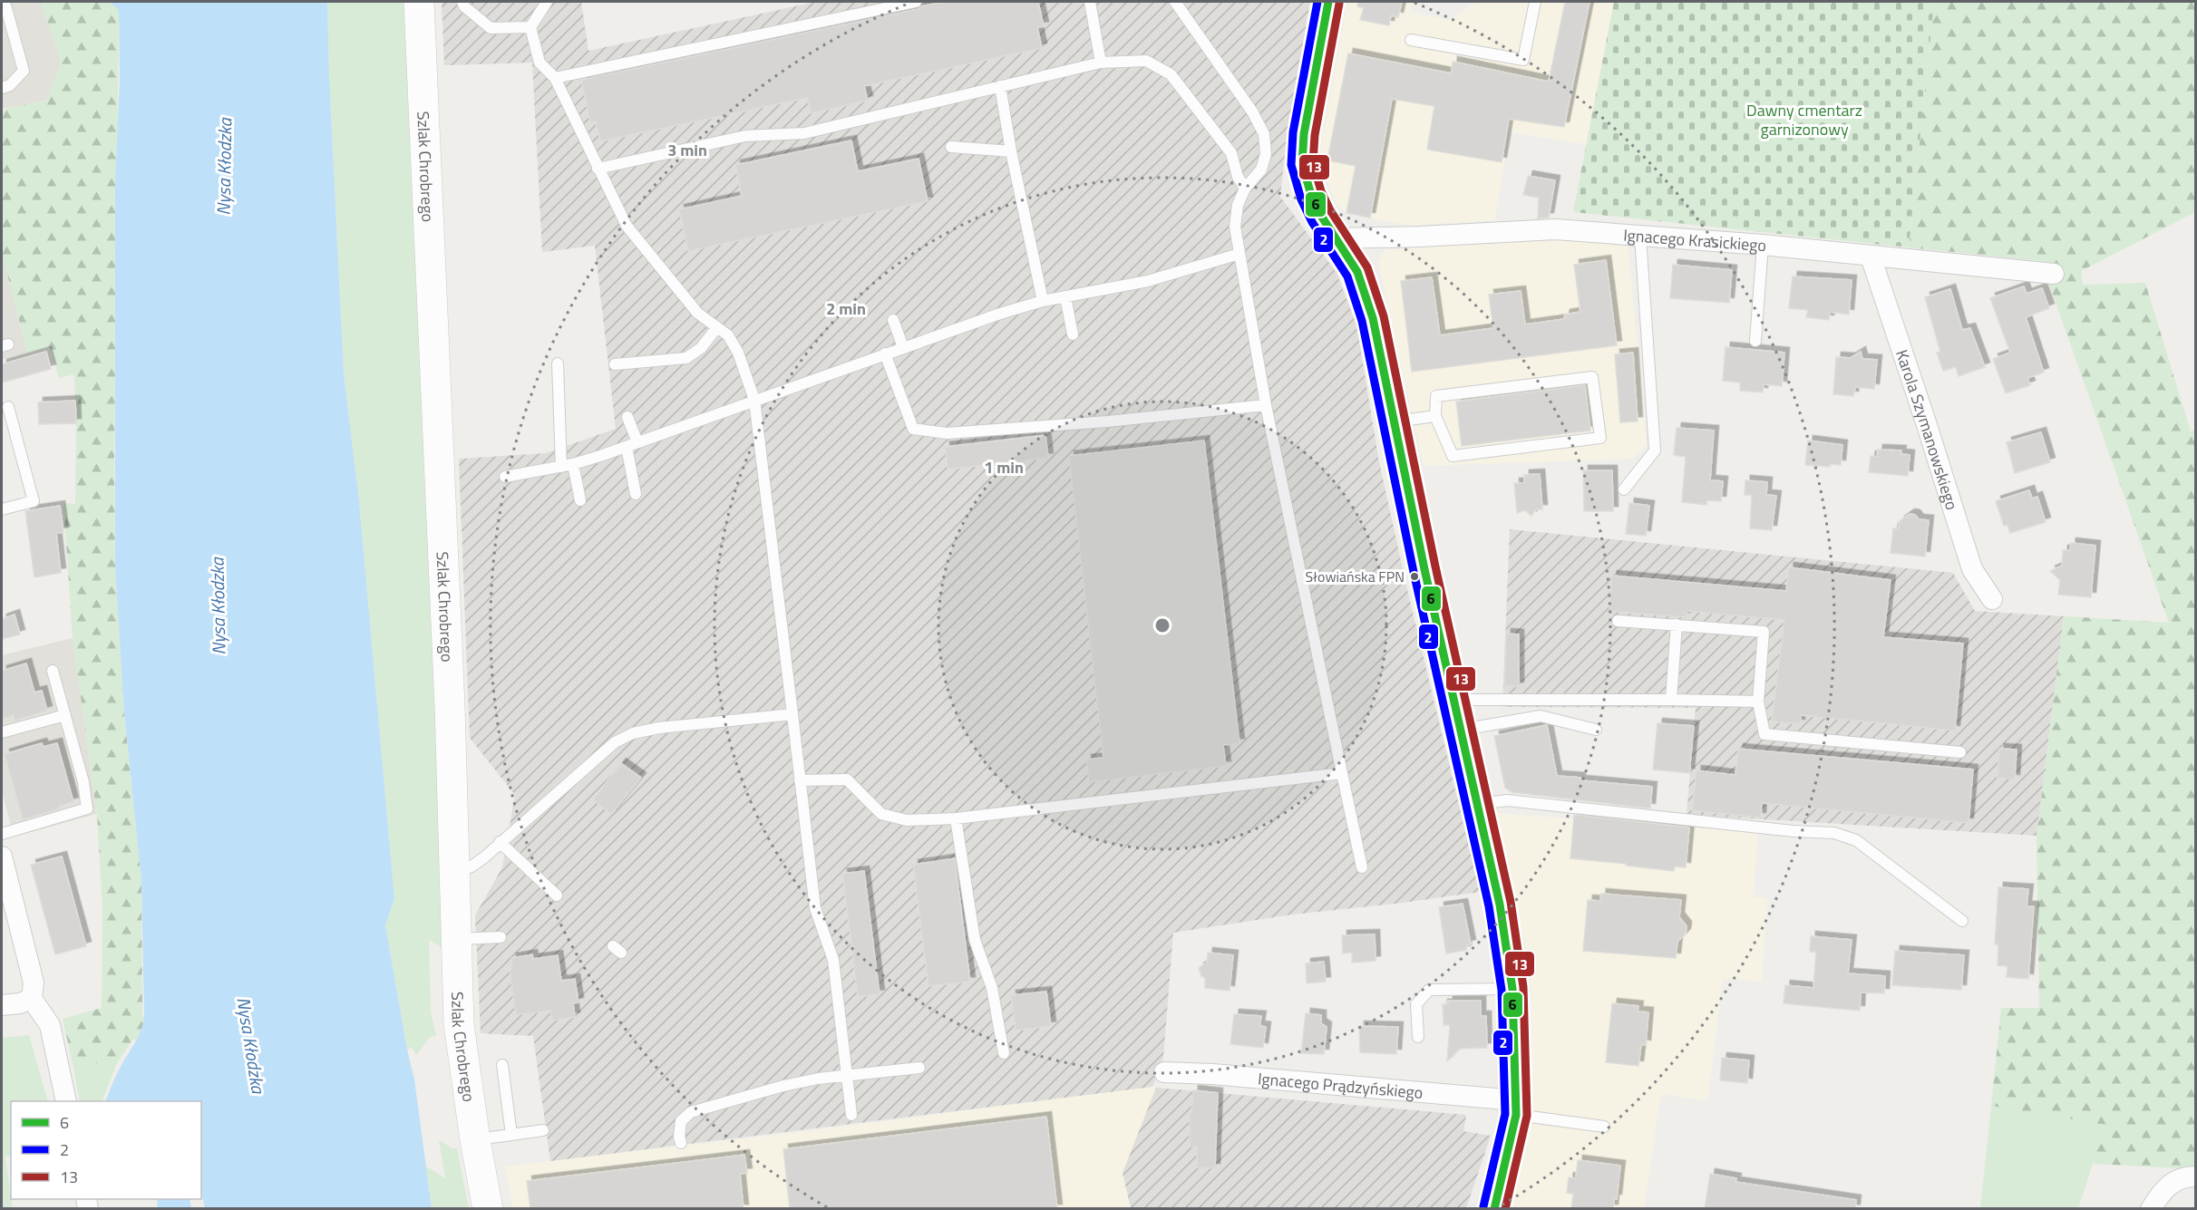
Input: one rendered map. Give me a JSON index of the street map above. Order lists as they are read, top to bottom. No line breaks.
{"streets":{"street":["Szlak Chrobrego","Ignacego Krasickiego","Karola Szymanowskiego","Ignacego Prądzyńskiego"]},"crossings":[["Ignacego Krasickiego","Karola Szymanowskiego"]],"water":["Nysa Kłodzka"],"parks":["Dawny cmentarz garnizonowy"],"places":["Słowiańska FPN"],"lines":["transit line 6","transit line 2","transit line 13"],"legend":["6","2","13"],"rings":["3 min","2 min","1 min"]}
